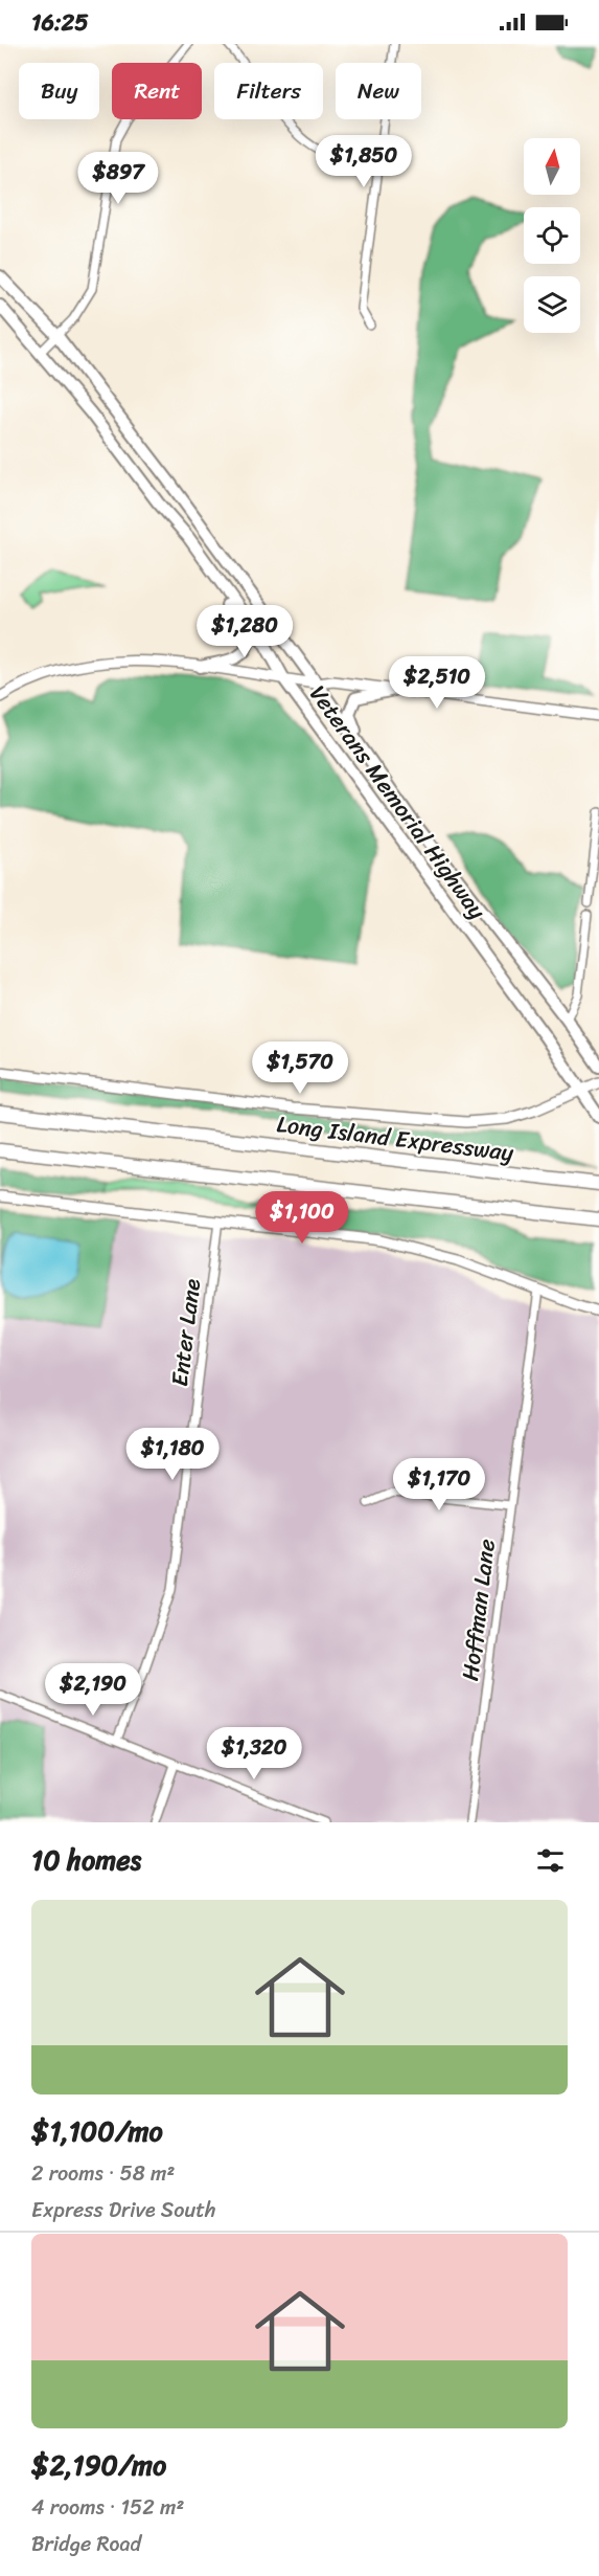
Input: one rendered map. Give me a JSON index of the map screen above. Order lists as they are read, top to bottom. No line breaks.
{"streets":{"highway":["Veterans Memorial Highway","Long Island Expressway"],"street":["Enter Lane","Hoffman Lane"]},"north":"top","page":{"status":"16:25","chip":["Buy","Rent","Filters","New"],"price":["$1,850","$897","$1,280","$2,510","$1,570","$1,100","$1,180","$1,170","$2,190","$1,320"],"heading":"10 homes","list":[{"name":"$1,100/mo","note":"2 rooms · 58 m² · Express Drive South"},{"name":"$2,190/mo","note":"4 rooms · 152 m² · Bridge Road"}]}}
